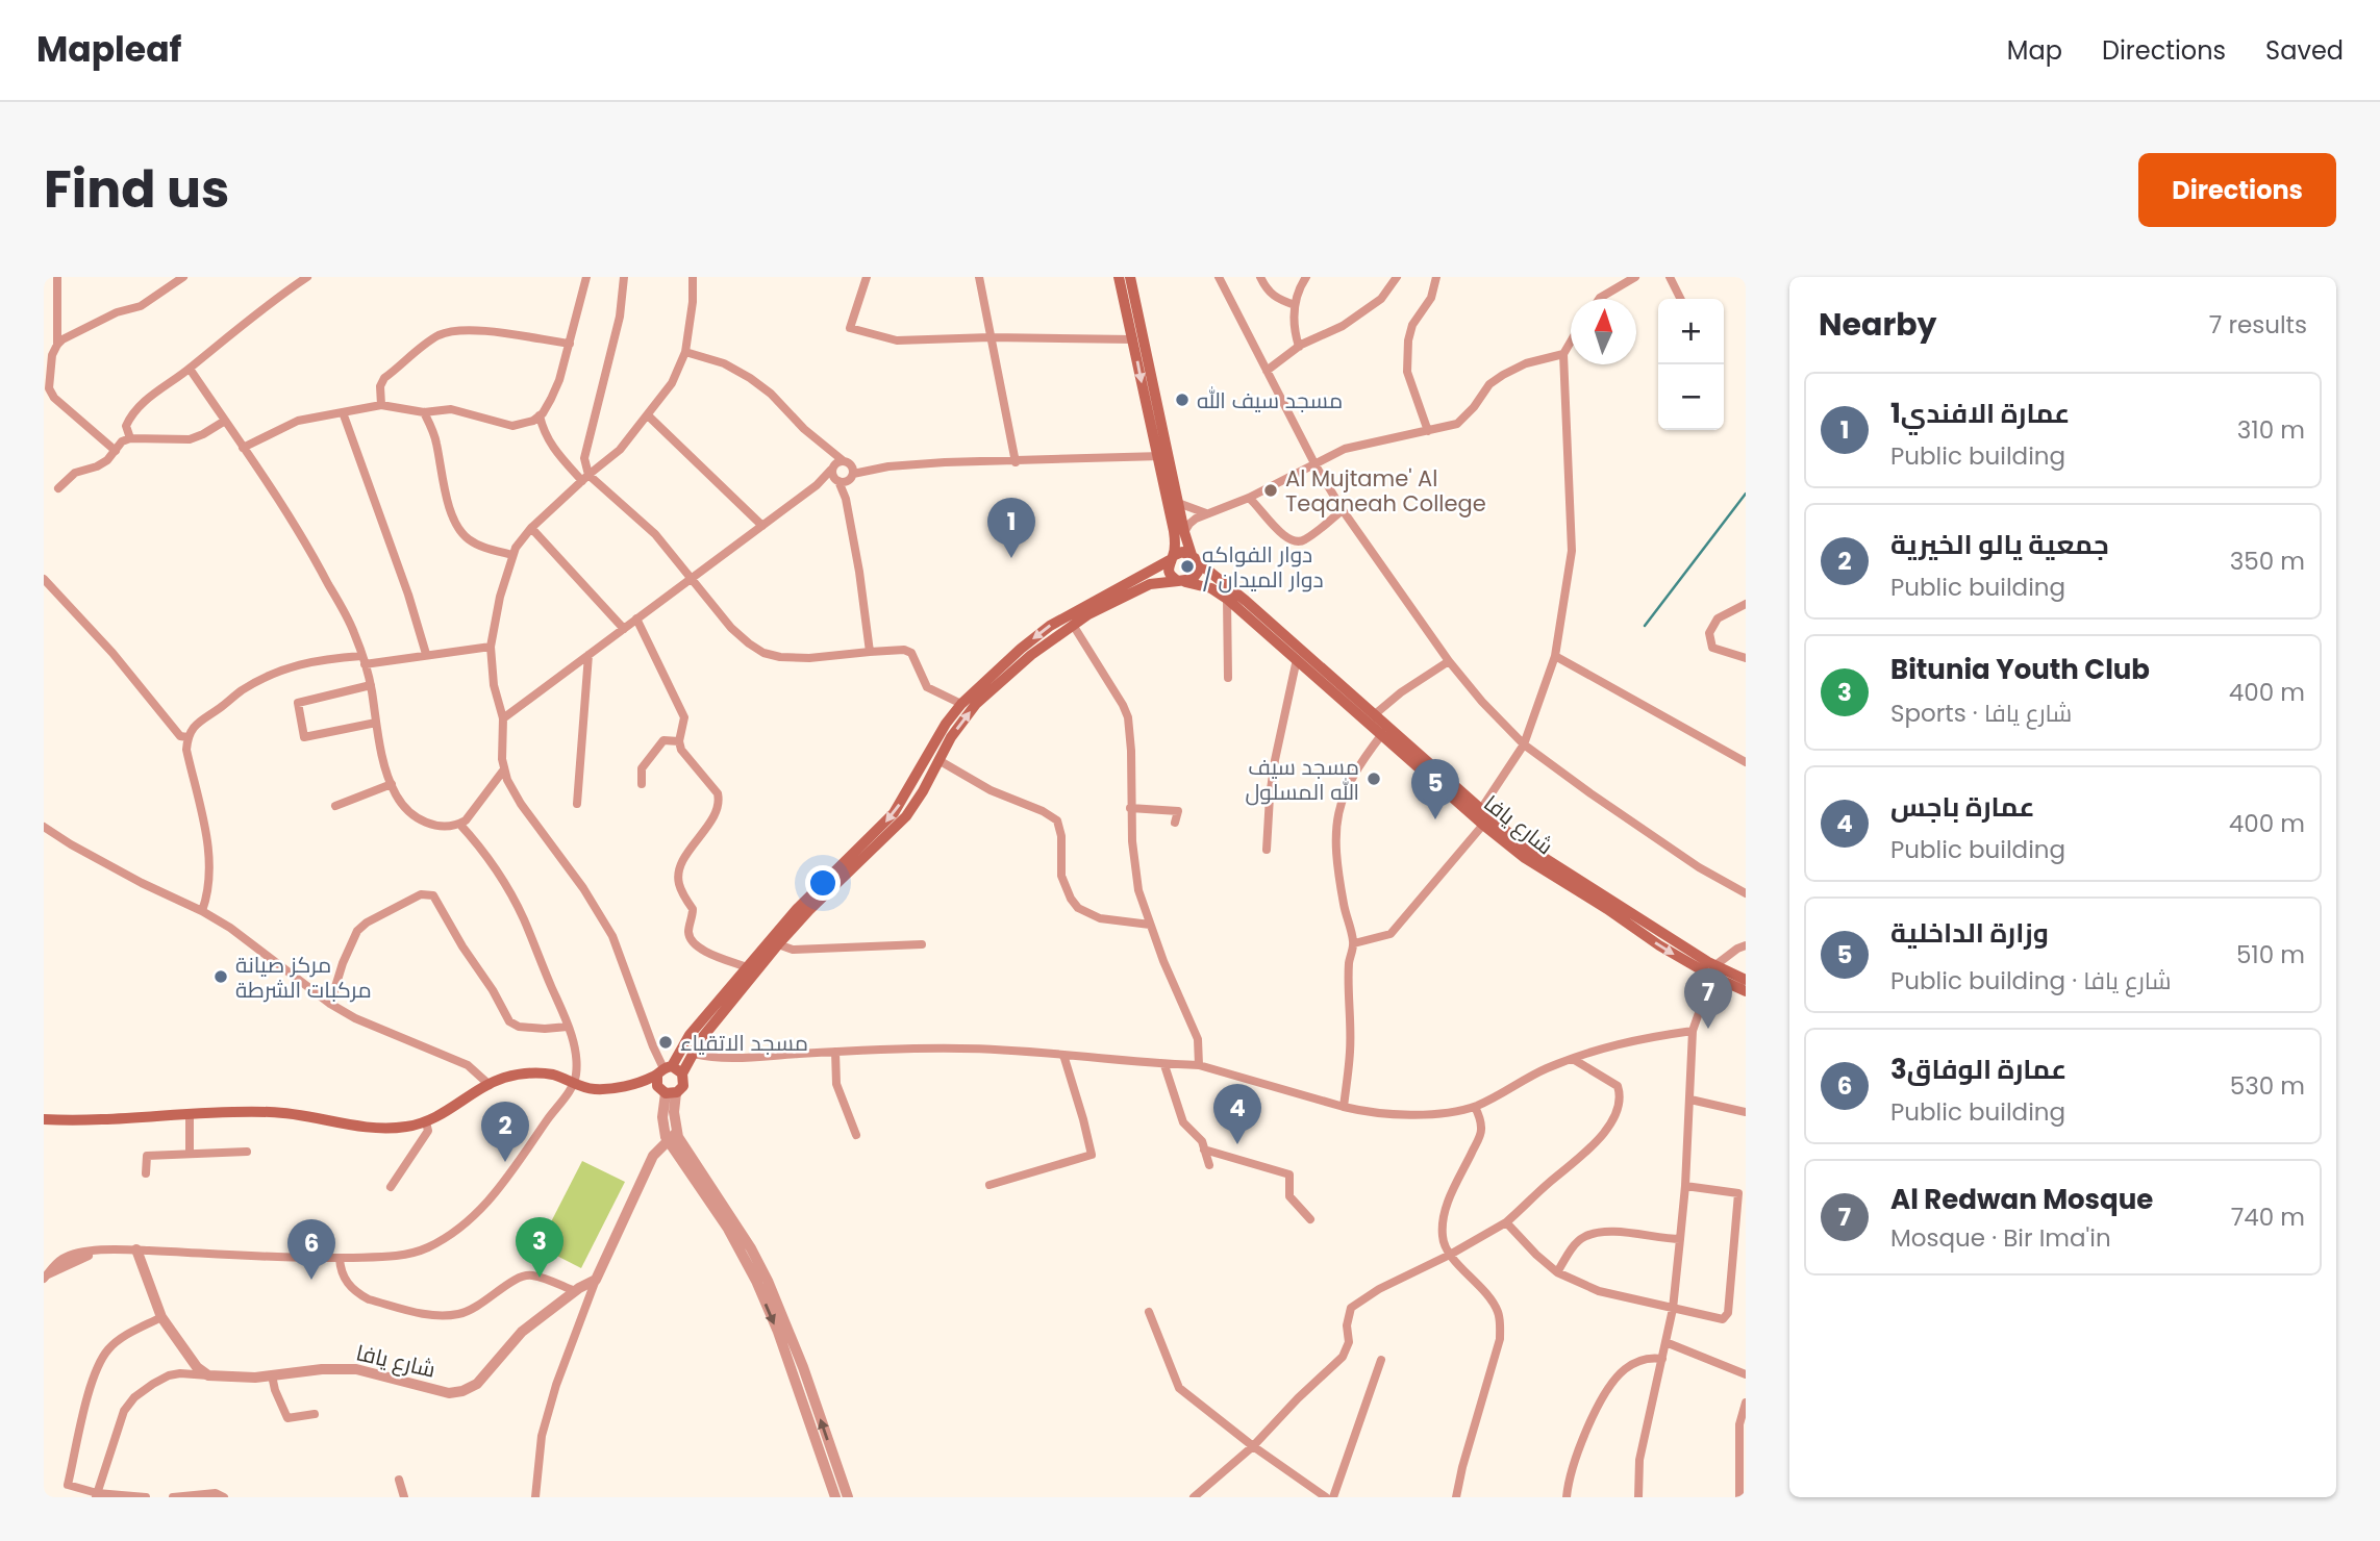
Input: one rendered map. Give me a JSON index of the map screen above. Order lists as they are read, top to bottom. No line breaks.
{"streets":{"main road":["شارع يافا"]},"places":["مسجد سيف الله","Al Mujtame' Al Teqaneah College","دوار الفواكه / دوار الميدان","مسجد سيف الله المسلول","مركز صيانة مركبات الشرطة","مسجد الاتقياء"],"north":"top","page":{"header":"Mapleaf","nav":["Map","Directions","Saved"],"title":"Find us","buttons":"Directions","heading":["Nearby","7 results"],"map_buttons":["+","−"],"list":[{"mark":"1","name":"عمارة الافندي1","note":"Public building","value":"310 m"},{"mark":"2","name":"جمعية يالو الخيرية","note":"Public building","value":"350 m"},{"mark":"3","name":"Bitunia Youth Club","note":"Sports · شارع يافا","value":"400 m"},{"mark":"4","name":"عمارة باجس","note":"Public building","value":"400 m"},{"mark":"5","name":"وزارة الداخلية","note":"Public building · شارع يافا","value":"510 m"},{"mark":"6","name":"عمارة الوفاق3","note":"Public building","value":"530 m"},{"mark":"7","name":"Al Redwan Mosque","note":"Mosque · Bir Ima'in","value":"740 m"}],"pins":["1","5","7","4","2","3","6"]}}
